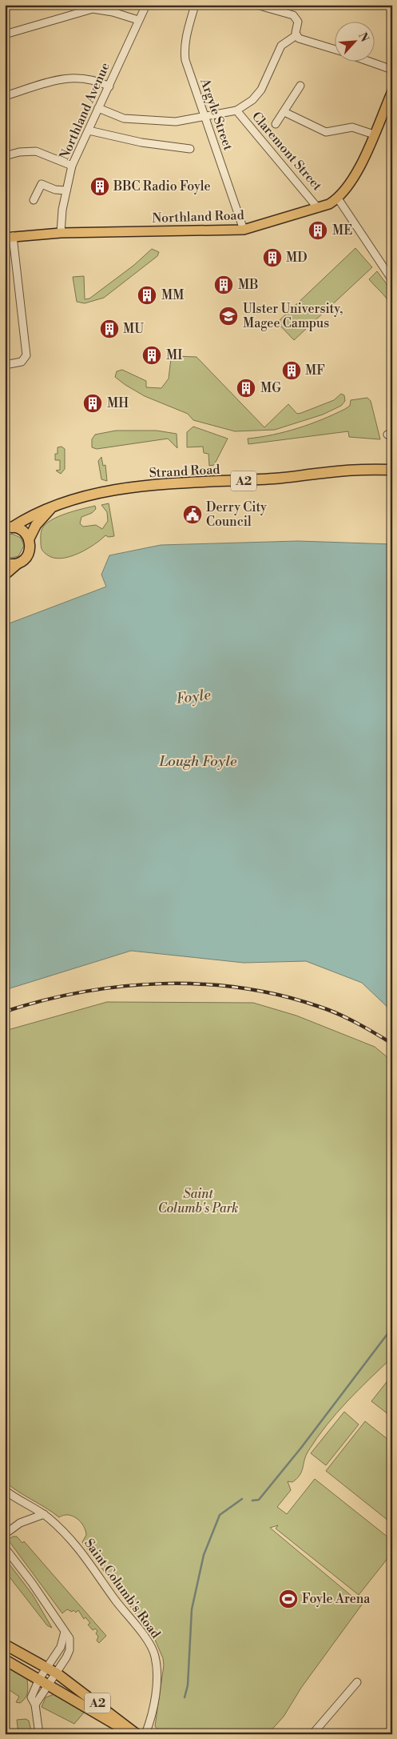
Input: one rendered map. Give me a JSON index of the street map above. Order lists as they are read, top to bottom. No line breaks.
{"streets":{"highway":["Strand Road","A2"],"main road":["Northland Road"],"street":["Northland Avenue","Argyle Street","Claremont Street","Saint Columb's Road"]},"crossings":[["Northland Avenue","Northland Road"],["Argyle Street","Northland Road"],["Claremont Street","Northland Road"],["Strand Road","A2"]],"water":["Foyle","Lough Foyle"],"parks":["Saint Columb's Park"],"places":{"building":["BBC Radio Foyle","ME","MD","MB","MM","MU","MI","MF","MG","MH"],"school or university":["Ulster University, Magee Campus"],"public building":["Derry City Council"],"sports":["Foyle Arena"]},"north":"top right"}
